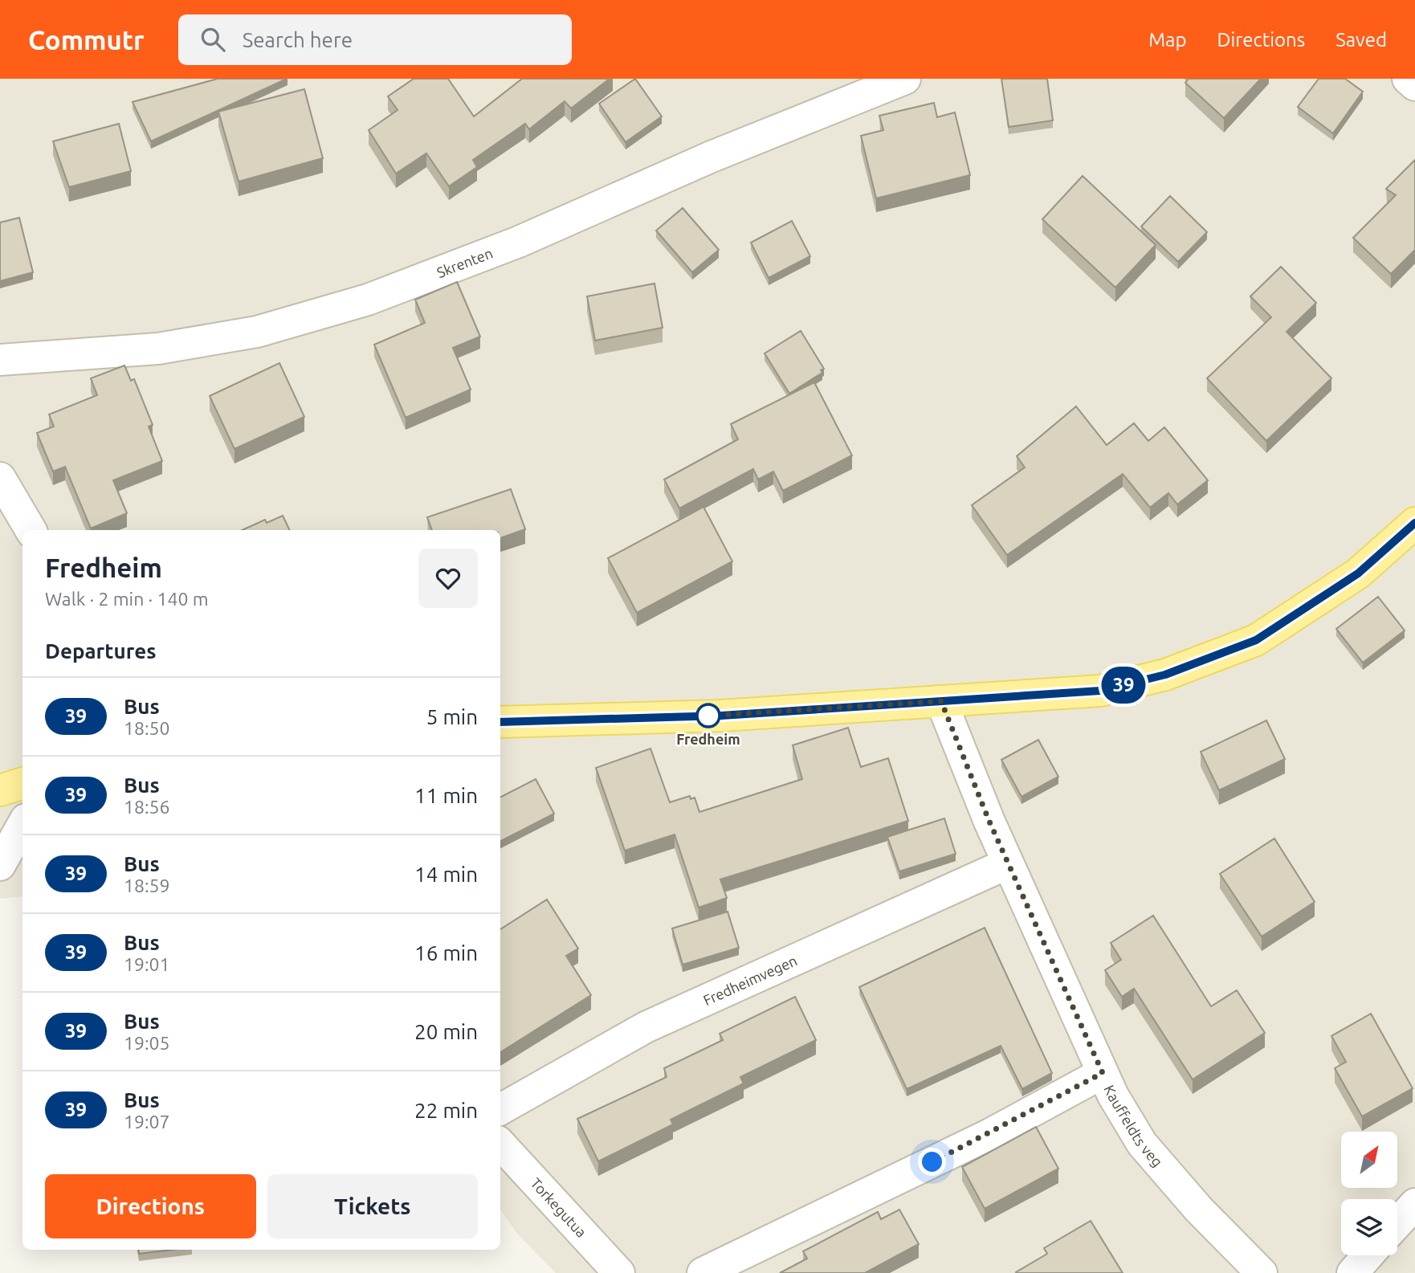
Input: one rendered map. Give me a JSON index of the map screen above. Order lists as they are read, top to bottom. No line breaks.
{"streets":{"street":["Skrenten","Fredheimvegen","Kauffeldts veg","Torkegutua"]},"crossings":[["Fredheimvegen","Kauffeldts veg"]],"places":["Fredheim"],"lines":["bus line 39"],"north":"top right","page":{"header":"Commutr","search":"Search here","nav":["Map","Directions","Saved"],"on_map":"39","heading":[["Fredheim","Walk · 2 min · 140 m"],"Departures"],"list":[{"mark":"39","name":"Bus","note":"18:50","value":"5 min"},{"mark":"39","name":"Bus","note":"18:56","value":"11 min"},{"mark":"39","name":"Bus","note":"18:59","value":"14 min"},{"mark":"39","name":"Bus","note":"19:01","value":"16 min"},{"mark":"39","name":"Bus","note":"19:05","value":"20 min"},{"mark":"39","name":"Bus","note":"19:07","value":"22 min"}],"buttons":["Directions","Tickets"]}}
